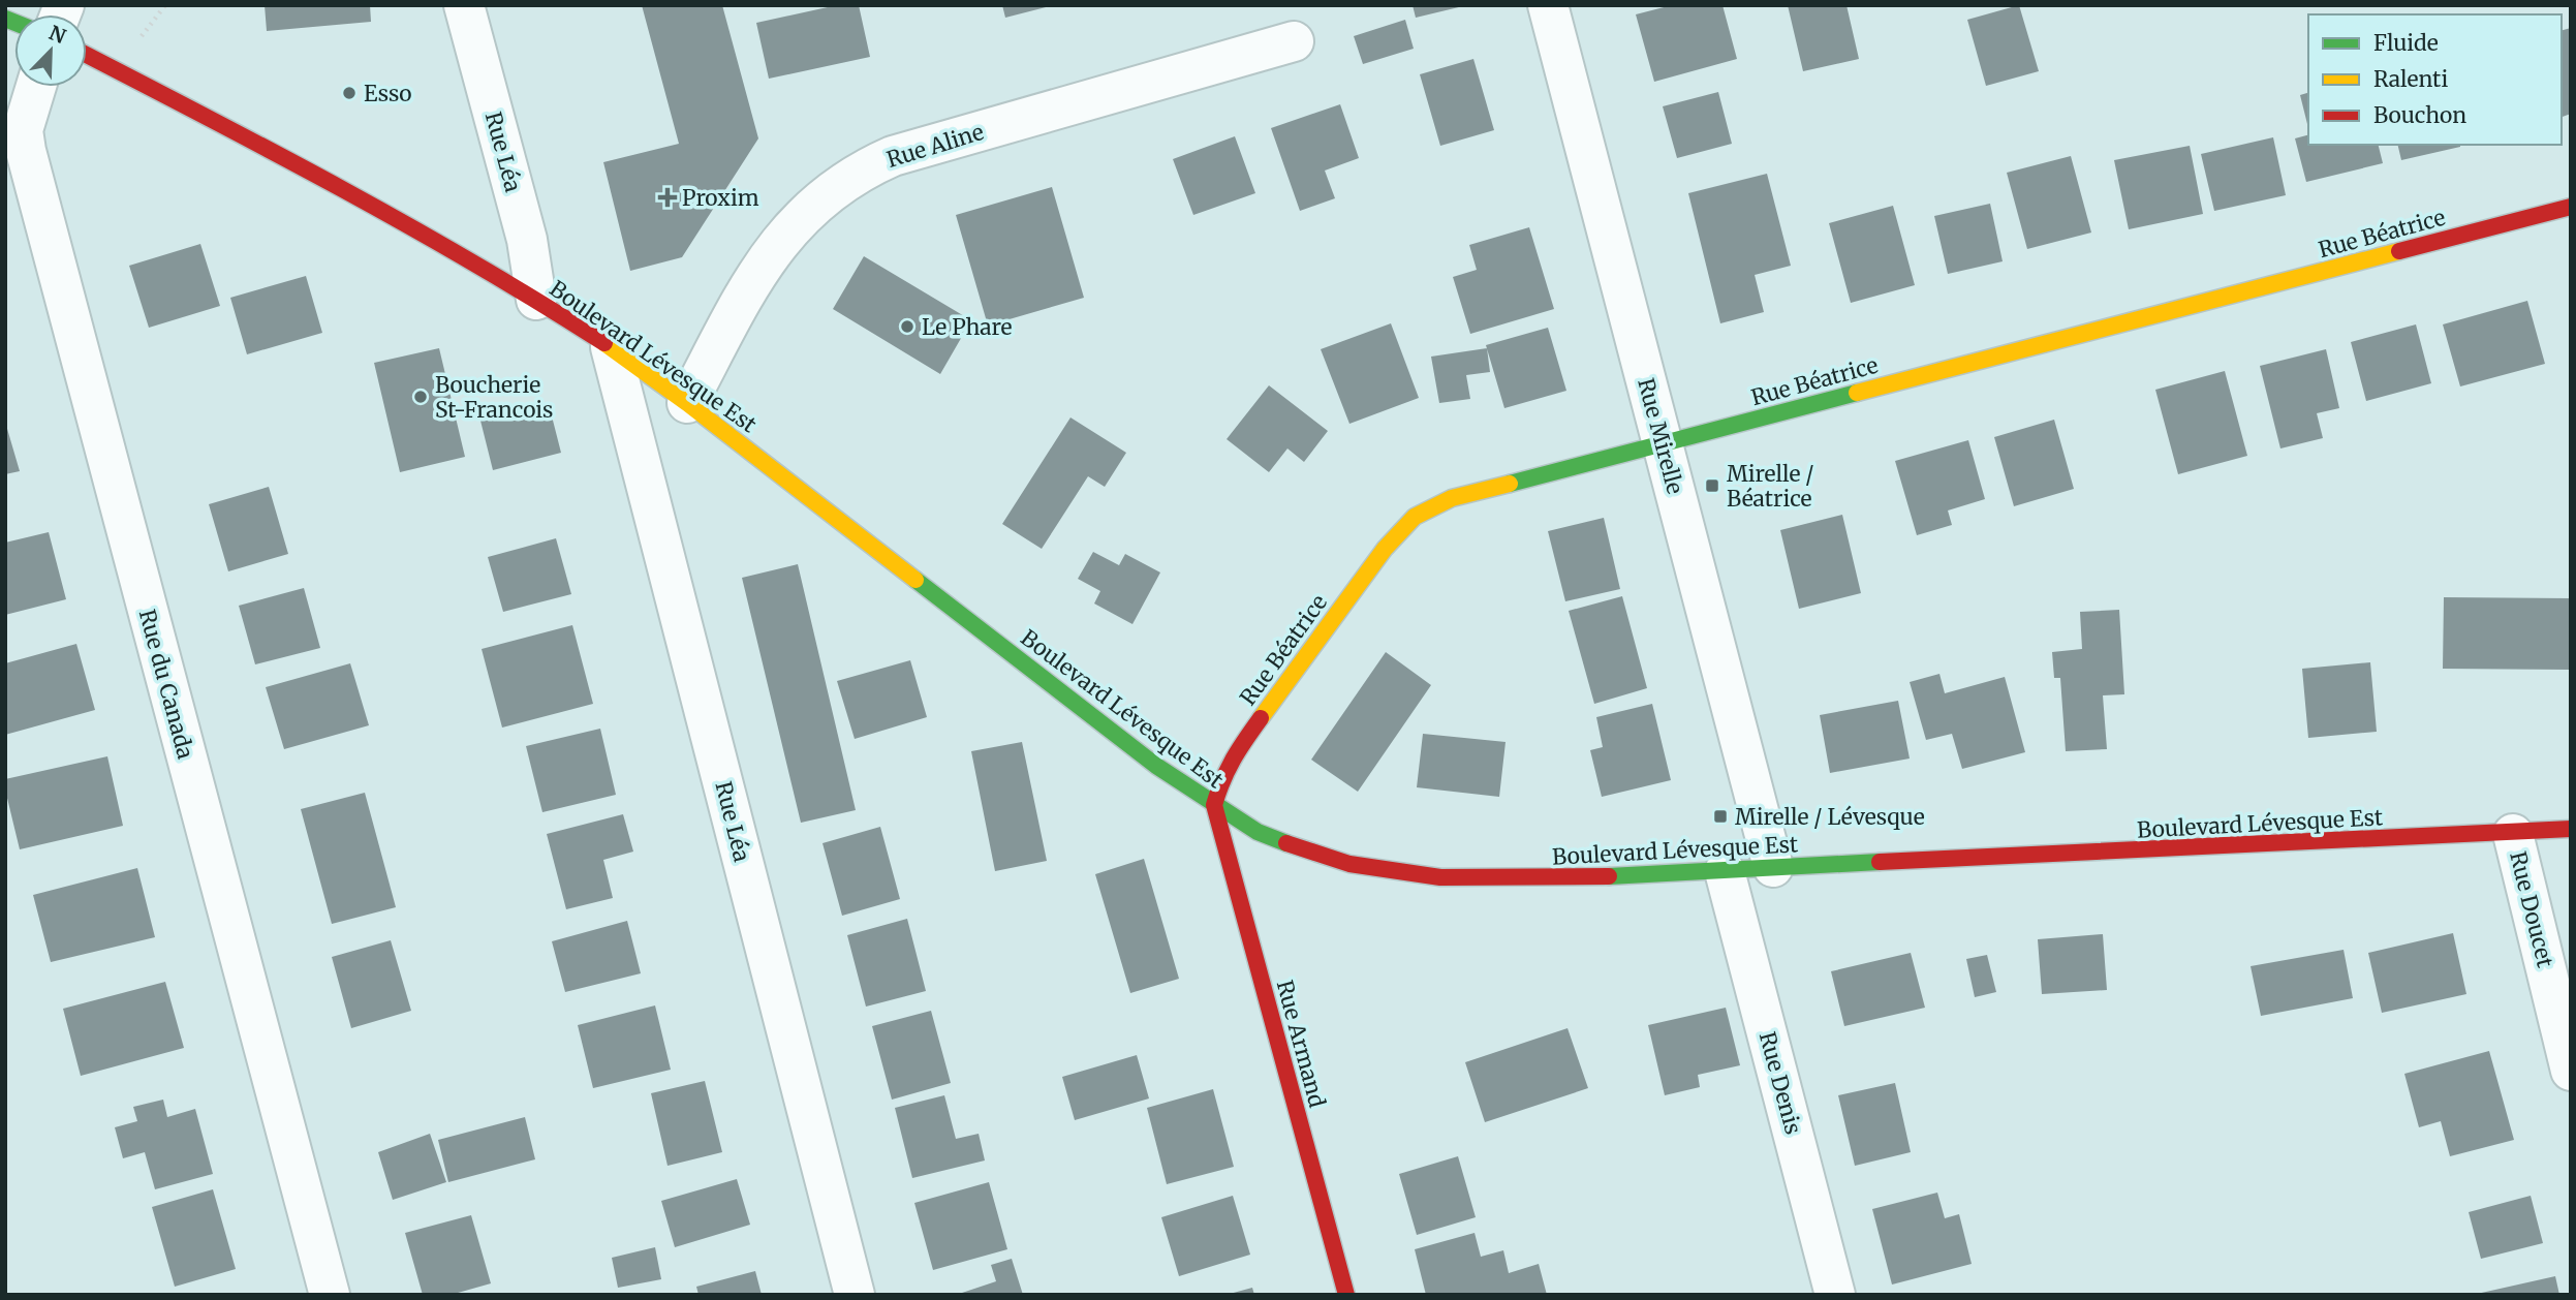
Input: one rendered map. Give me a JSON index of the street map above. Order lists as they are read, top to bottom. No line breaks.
{"streets":{"street":["Rue Aline","Rue Léa","Rue Béatrice","Boulevard Lévesque Est","Rue Mirelle","Rue du Canada","Rue Doucet","Rue Armand","Rue Denis"]},"crossings":[["Rue Aline","Boulevard Lévesque Est"],["Rue Léa","Boulevard Lévesque Est"],["Rue Béatrice","Boulevard Lévesque Est"],["Rue Béatrice","Rue Mirelle"],["Rue Béatrice","Rue Armand"],["Boulevard Lévesque Est","Rue Mirelle"],["Boulevard Lévesque Est","Rue Doucet"],["Boulevard Lévesque Est","Rue Armand"],["Boulevard Lévesque Est","Rue Denis"]],"places":{"other":["Esso","Le Phare","Boucherie St-Francois"],"health":["Proxim"],"transit":["Mirelle / Béatrice","Mirelle / Lévesque"]},"legend":["Fluide","Ralenti","Bouchon"],"north":"top right"}
